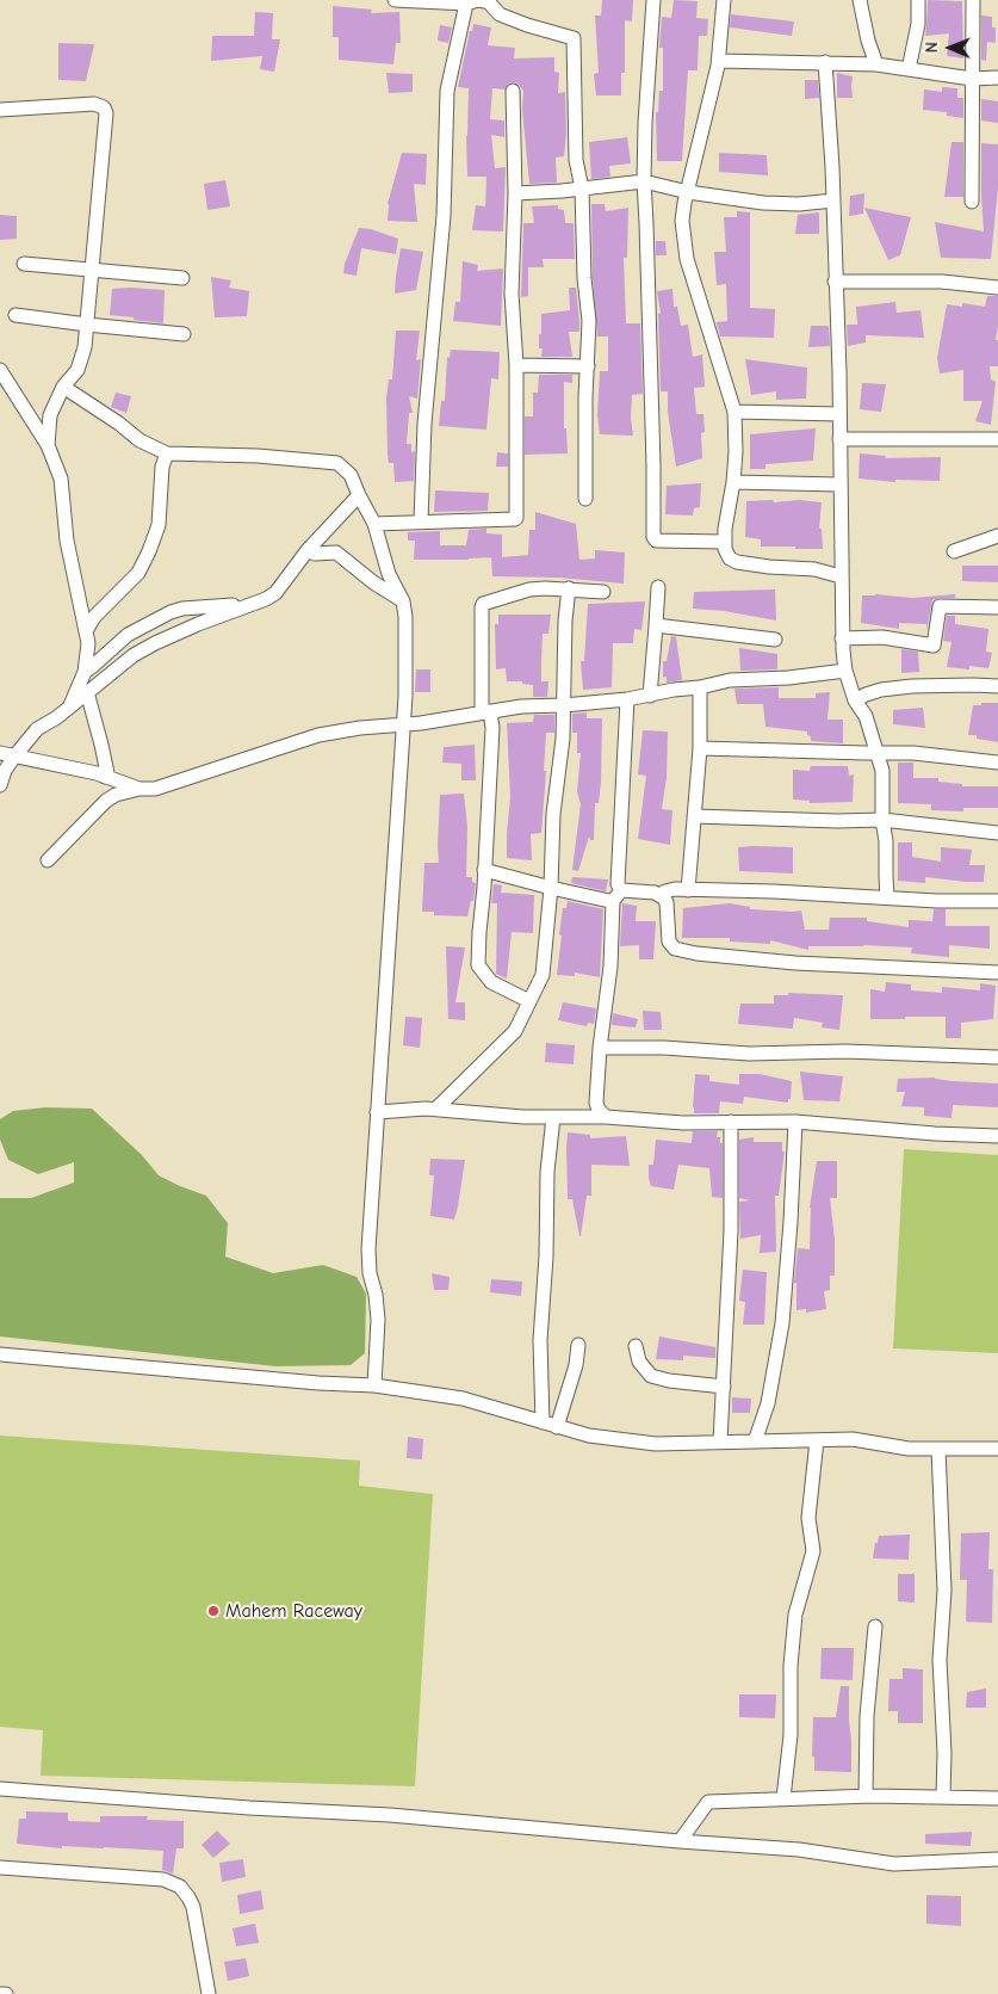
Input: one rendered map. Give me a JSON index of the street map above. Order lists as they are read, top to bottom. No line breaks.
{"places":["Mahem Raceway"],"north":"left"}
